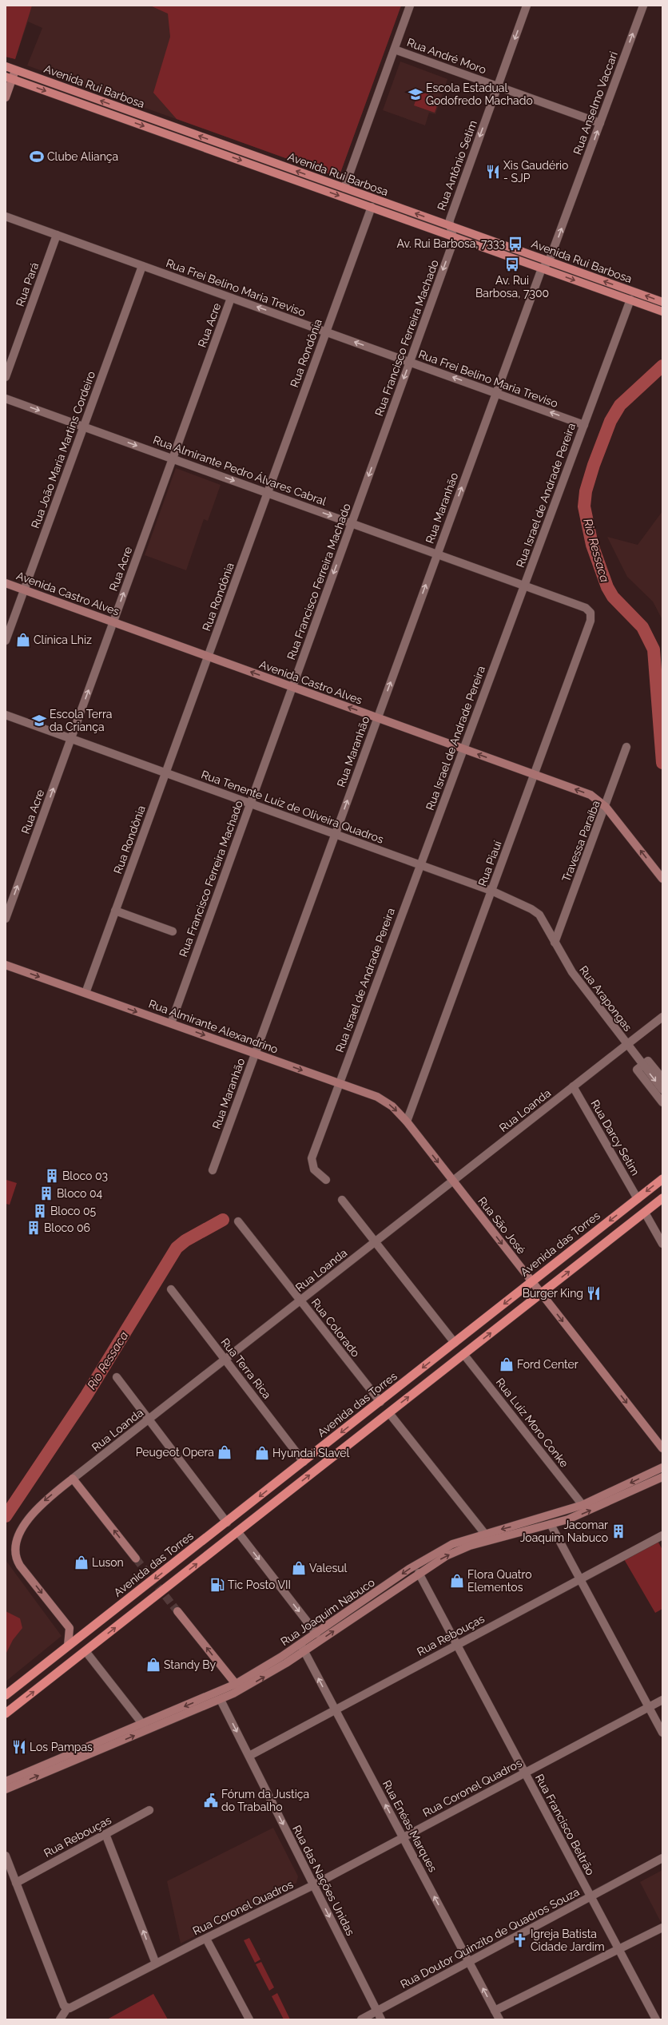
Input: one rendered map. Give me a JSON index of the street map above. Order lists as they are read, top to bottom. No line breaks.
{"streets":{"highway":["Avenida das Torres"],"main road":["Avenida Rui Barbosa","Avenida Castro Alves","Rua Almirante Alexandrino","Rua Loanda","Rua São José","Rua Joaquim Nabuco"],"street":["Rua André Moro","Rua Anselmo Vaccari","Rua Antônio Setim","Rua Pará","Rua Frei Belino Maria Treviso","Rua Acre","Rua Francisco Ferreira Machado","Rua Rondônia","Rua João Maria Martins Cordeiro","Rua Almirante Pedro Álvares Cabral","Rua Israel de Andrade Pereira","Rua Maranhão","Rua Tenente Luiz de Oliveira Quadros","Travessa Paraíba","Rua Piauí","Rua Arapongas","Rua Darcy Setim","Rua Colorado","Rua Terra Rica","Rua Luiz Moro Conke","Rua Rebouças","Rua Coronel Quadros","Rua Francisco Beltrão","Rua Enéas Marques","Rua das Nações Unidas","Rua Doutor Quinzito de Quadros Souza"]},"crossings":[["Rua André Moro","Rua Anselmo Vaccari"],["Rua André Moro","Rua Antônio Setim"],["Avenida Rui Barbosa","Rua Anselmo Vaccari"],["Avenida Rui Barbosa","Rua Antônio Setim"],["Avenida Rui Barbosa","Rua Francisco Ferreira Machado"],["Avenida Rui Barbosa","Rua Rondônia"],["Avenida Rui Barbosa","Rua Israel de Andrade Pereira"],["Avenida Rui Barbosa","Rua Maranhão"],["Rua Pará","Rua Frei Belino Maria Treviso"],["Rua Frei Belino Maria Treviso","Rua Acre"],["Rua Frei Belino Maria Treviso","Rua Francisco Ferreira Machado"],["Rua Frei Belino Maria Treviso","Rua Rondônia"],["Rua Frei Belino Maria Treviso","Rua João Maria Martins Cordeiro"],["Rua Frei Belino Maria Treviso","Rua Israel de Andrade Pereira"],["Rua Frei Belino Maria Treviso","Rua Maranhão"],["Rua Acre","Rua Almirante Pedro Álvares Cabral"],["Rua Acre","Avenida Castro Alves"],["Rua Acre","Rua Tenente Luiz de Oliveira Quadros"],["Rua Francisco Ferreira Machado","Rua Almirante Pedro Álvares Cabral"],["Rua Francisco Ferreira Machado","Avenida Castro Alves"],["Rua Francisco Ferreira Machado","Rua Tenente Luiz de Oliveira Quadros"],["Rua Francisco Ferreira Machado","Rua Almirante Alexandrino"],["Rua Rondônia","Rua Almirante Pedro Álvares Cabral"],["Rua Rondônia","Avenida Castro Alves"],["Rua Rondônia","Rua Tenente Luiz de Oliveira Quadros"],["Rua Rondônia","Rua Almirante Alexandrino"],["Rua João Maria Martins Cordeiro","Rua Almirante Pedro Álvares Cabral"],["Rua João Maria Martins Cordeiro","Avenida Castro Alves"],["Rua Almirante Pedro Álvares Cabral","Rua Israel de Andrade Pereira"],["Rua Almirante Pedro Álvares Cabral","Rua Maranhão"],["Rua Almirante Pedro Álvares Cabral","Rua Piauí"],["Rua Israel de Andrade Pereira","Avenida Castro Alves"],["Rua Israel de Andrade Pereira","Rua Tenente Luiz de Oliveira Quadros"],["Rua Israel de Andrade Pereira","Rua Almirante Alexandrino"],["Rua Maranhão","Avenida Castro Alves"],["Rua Maranhão","Rua Tenente Luiz de Oliveira Quadros"],["Rua Maranhão","Rua Almirante Alexandrino"],["Avenida Castro Alves","Travessa Paraíba"],["Avenida Castro Alves","Rua Piauí"],["Rua Tenente Luiz de Oliveira Quadros","Travessa Paraíba"],["Rua Tenente Luiz de Oliveira Quadros","Rua Piauí"],["Rua Tenente Luiz de Oliveira Quadros","Rua Arapongas"],["Travessa Paraíba","Rua Arapongas"],["Rua Piauí","Rua Almirante Alexandrino"],["Rua Piauí","Rua São José"],["Rua Arapongas","Rua Loanda"],["Rua Almirante Alexandrino","Rua São José"],["Rua Loanda","Rua Darcy Setim"],["Rua Loanda","Rua São José"],["Rua Loanda","Avenida das Torres"],["Rua Loanda","Rua Colorado"],["Rua Loanda","Rua Terra Rica"],["Rua Darcy Setim","Avenida das Torres"],["Rua São José","Avenida das Torres"],["Avenida das Torres","Rua Colorado"],["Avenida das Torres","Rua Terra Rica"],["Rua Luiz Moro Conke","Rua Joaquim Nabuco"],["Rua Joaquim Nabuco","Rua Francisco Beltrão"],["Rua Joaquim Nabuco","Rua Enéas Marques"],["Rua Joaquim Nabuco","Rua das Nações Unidas"],["Rua Rebouças","Rua Francisco Beltrão"],["Rua Rebouças","Rua Enéas Marques"],["Rua Rebouças","Rua das Nações Unidas"],["Rua Coronel Quadros","Rua Francisco Beltrão"],["Rua Coronel Quadros","Rua Enéas Marques"],["Rua Coronel Quadros","Rua das Nações Unidas"],["Rua Francisco Beltrão","Rua Doutor Quinzito de Quadros Souza"],["Rua Enéas Marques","Rua Doutor Quinzito de Quadros Souza"],["Rua das Nações Unidas","Rua Doutor Quinzito de Quadros Souza"]],"one_way":["Rua Anselmo Vaccari","Rua Antônio Setim","Rua Frei Belino Maria Treviso","Rua Acre","Rua Francisco Ferreira Machado","Rua Almirante Pedro Álvares Cabral","Rua Maranhão","Avenida Castro Alves","Rua Almirante Alexandrino","Rua São José","Rua Enéas Marques","Rua das Nações Unidas"],"water":["Rio Ressaca"],"places":{"school or university":["Escola Estadual Godofredo Machado","Escola Terra da Criança"],"sports":["Clube Aliança"],"restaurant":["Xis Gaudério - SJP","Burger King","Los Pampas"],"bus stop":["Av. Rui Barbosa, 7333","Av. Rui Barbosa, 7300"],"shop":["Clínica Lhiz","Ford Center","Peugeot Opera","Hyundai Slavel","Luson","Valesul","Flora Quatro Elementos","Standy By"],"building":["Bloco 03","Bloco 04","Bloco 05","Bloco 06","Jacomar Joaquim Nabuco"],"fuel station":["Tic Posto VII"],"public building":["Fórum da Justiça do Trabalho"],"church":["Igreja Batista Cidade Jardim"]}}
